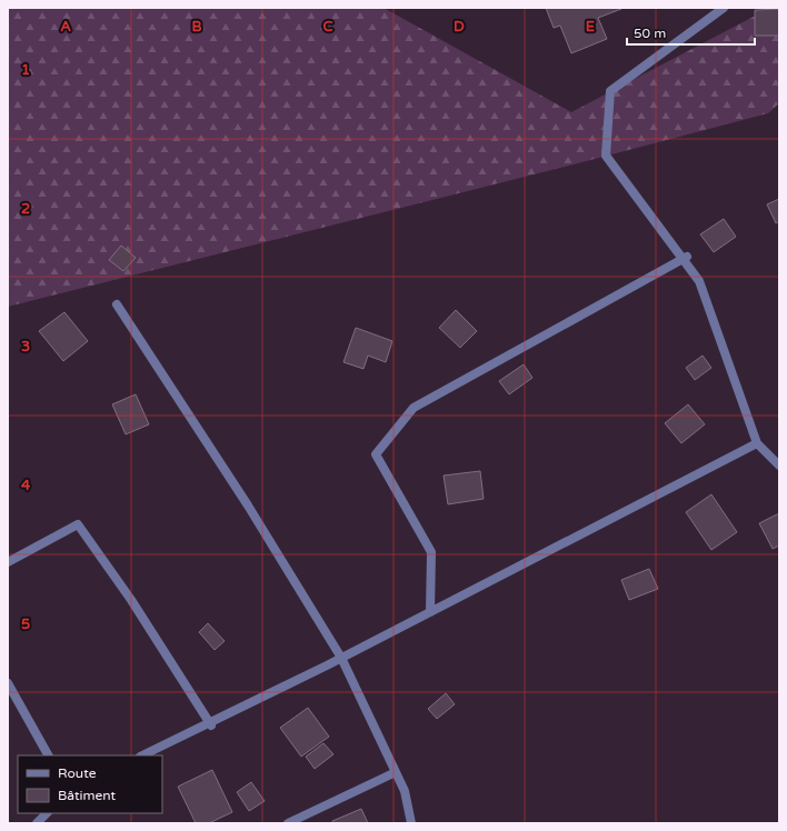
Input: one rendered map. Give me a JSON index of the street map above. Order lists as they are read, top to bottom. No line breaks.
{"legend":["Route","Bâtiment"],"scale_bar":"50 m","grid":{"columns":["A","B","C","D","E"],"rows":["1","2","3","4","5"]}}
